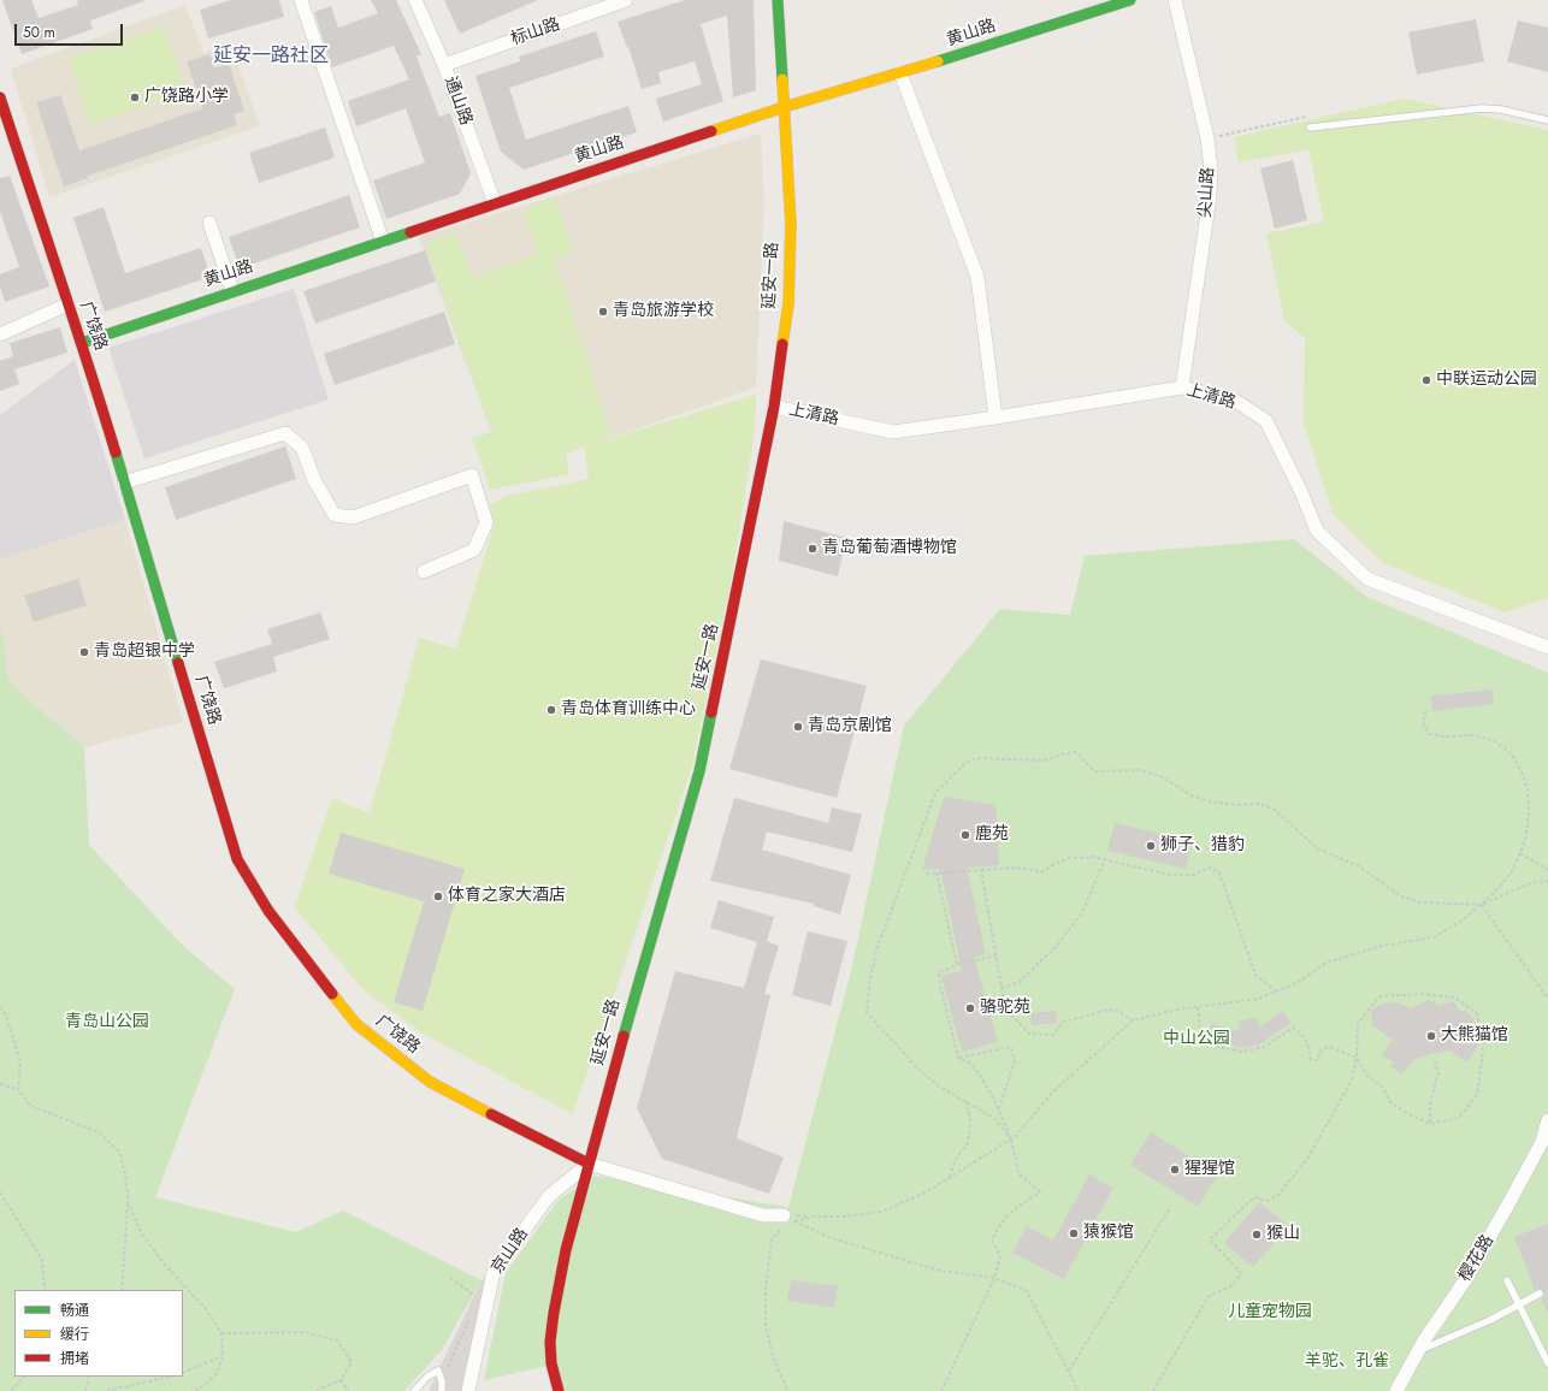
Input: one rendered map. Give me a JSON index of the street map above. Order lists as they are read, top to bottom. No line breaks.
{"streets":{"street":["标山路","黄山路","通山路","尖山路","延安一路","广饶路","上清路","京山路","樱花路"]},"crossings":[["标山路","通山路"],["黄山路","通山路"],["黄山路","延安一路"],["黄山路","广饶路"],["尖山路","上清路"],["延安一路","广饶路"],["延安一路","上清路"],["延安一路","京山路"],["广饶路","京山路"]],"districts":["延安一路社区"],"parks":["青岛山公园","中山公园","儿童宠物园","羊驼、孔雀"],"places":["广饶路小学","青岛旅游学校","中联运动公园","青岛葡萄酒博物馆","青岛超银中学","青岛体育训练中心","青岛京剧馆","鹿苑","狮子、猎豹","体育之家大酒店","骆驼苑","大熊猫馆","猩猩馆","猿猴馆","猴山"],"legend":["畅通","缓行","拥堵"],"scale_bar":"50 m"}
